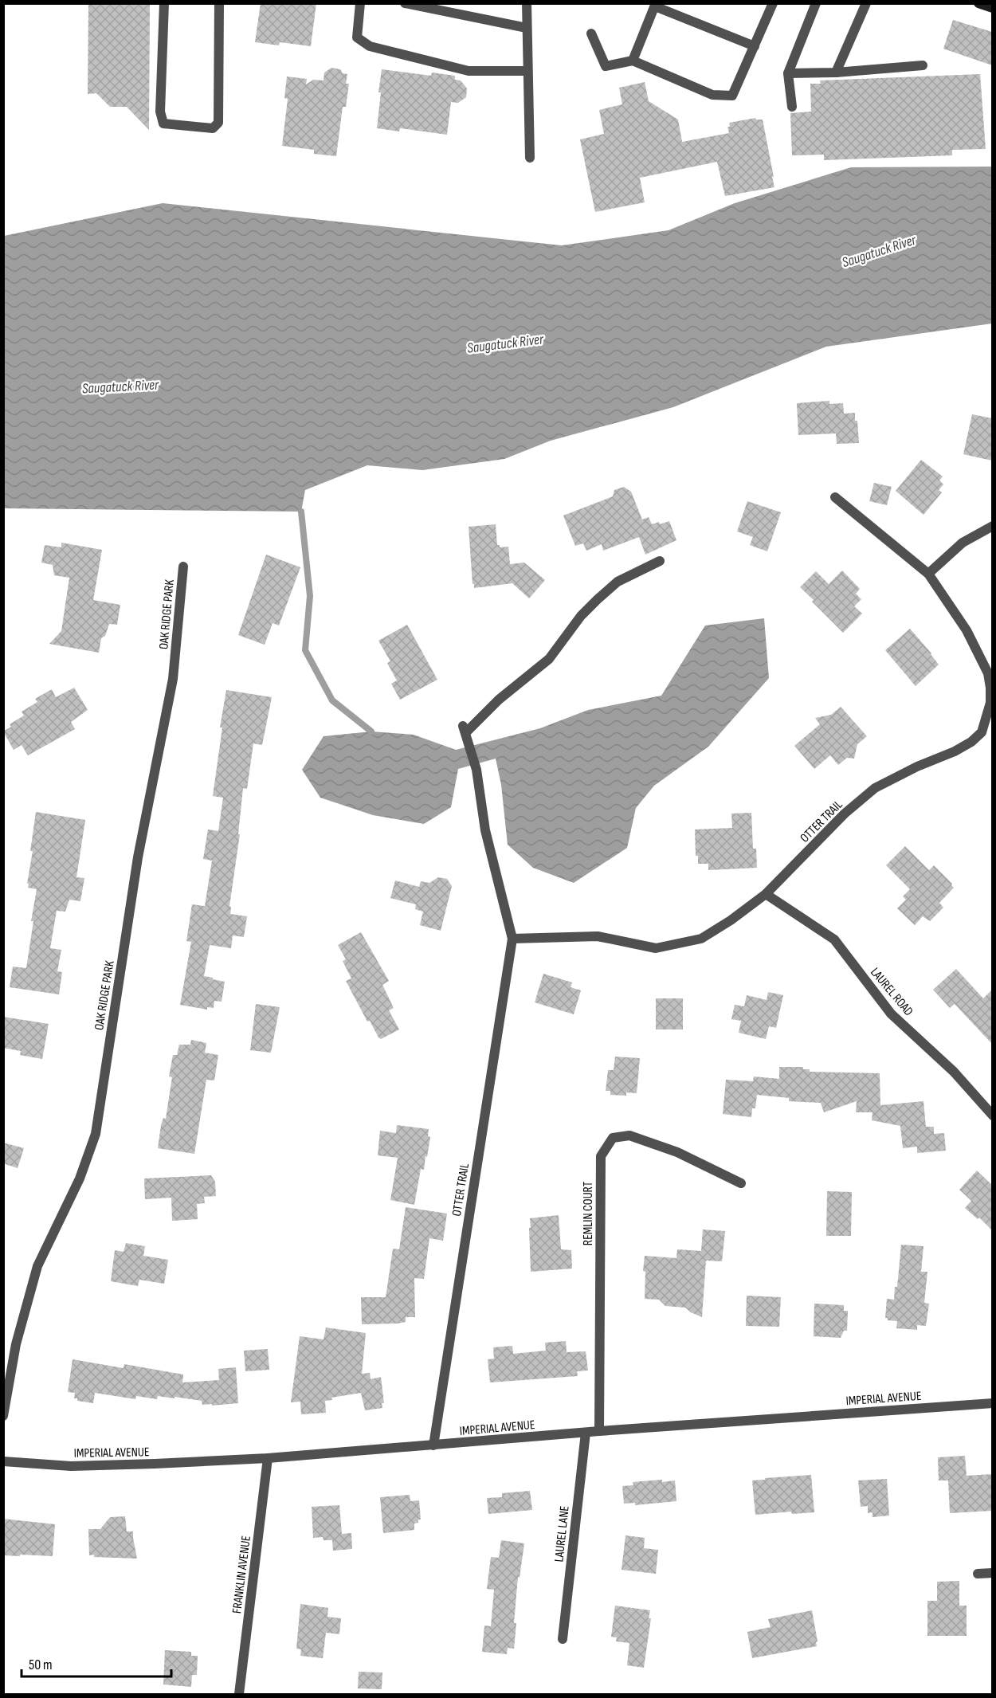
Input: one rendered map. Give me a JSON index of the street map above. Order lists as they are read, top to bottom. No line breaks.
{"streets":{"street":["OAK RIDGE PARK","OTTER TRAIL","LAUREL ROAD","REMLIN COURT","IMPERIAL AVENUE","LAUREL LANE","FRANKLIN AVENUE"]},"crossings":[["OTTER TRAIL","LAUREL ROAD"],["OTTER TRAIL","IMPERIAL AVENUE"],["REMLIN COURT","IMPERIAL AVENUE"],["IMPERIAL AVENUE","LAUREL LANE"],["IMPERIAL AVENUE","FRANKLIN AVENUE"]],"water":["Saugatuck River"],"scale_bar":"50 m"}
